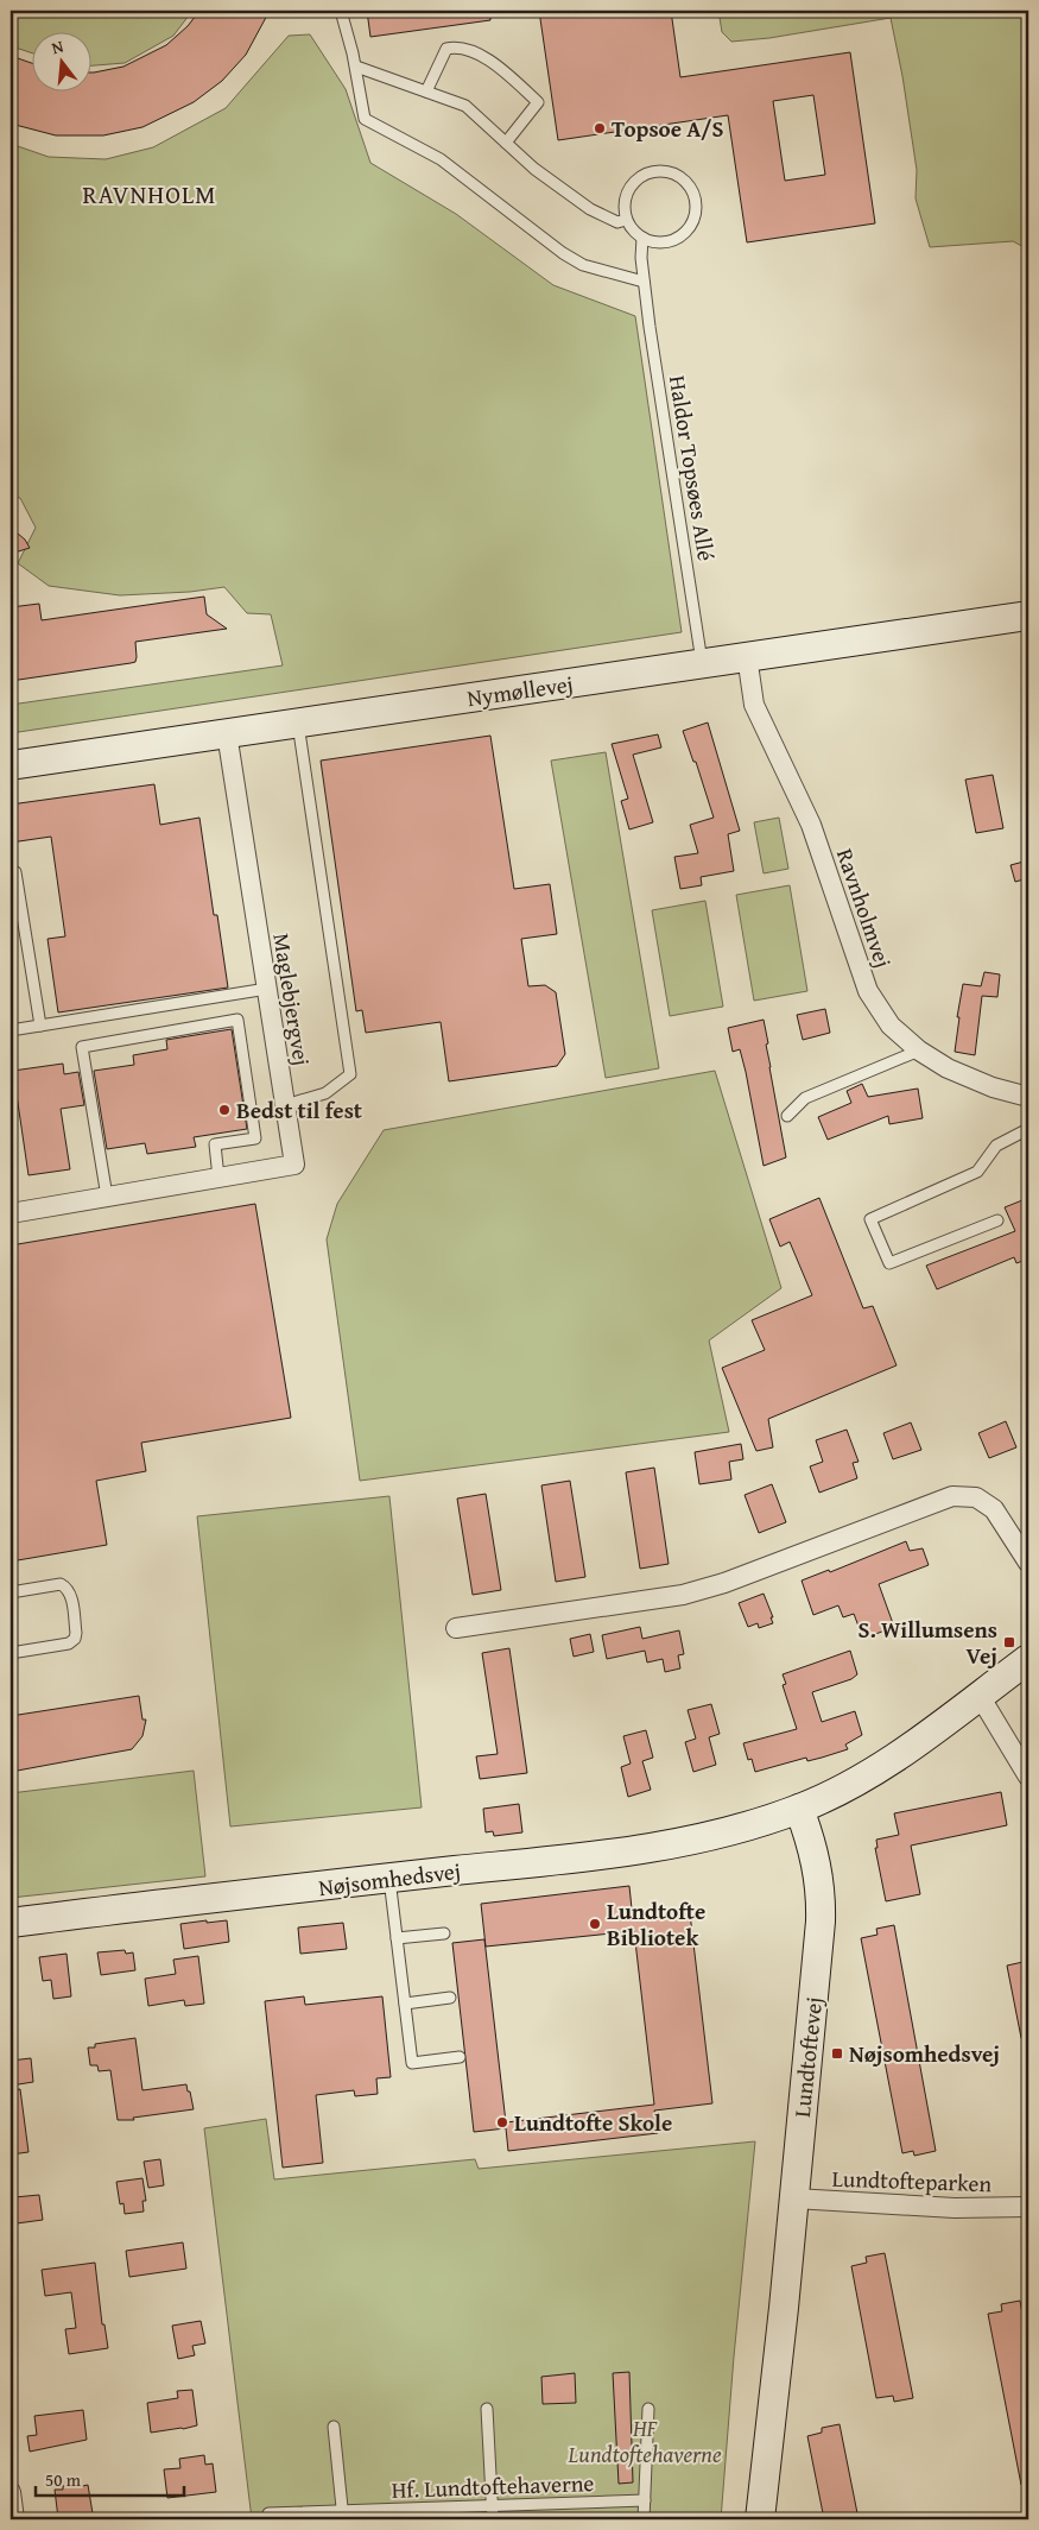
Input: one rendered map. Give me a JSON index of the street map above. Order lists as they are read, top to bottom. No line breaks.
{"streets":{"street":["Nymøllevej","Ravnholmvej","Maglebjergvej","Nøjsomhedsvej","Lundtoftevej","Lundtofteparken"],"lane":["Haldor Topsøes Allé","Hf. Lundtoftehaverne"]},"crossings":[["Haldor Topsøes Allé","Nymøllevej"],["Nymøllevej","Ravnholmvej"],["Nymøllevej","Maglebjergvej"],["Nøjsomhedsvej","Lundtoftevej"],["Lundtoftevej","Lundtofteparken"]],"districts":["RAVNHOLM"],"parks":["HF Lundtoftehaverne"],"places":{"other":["Topsoe A/S","Bedst til fest","Lundtofte Bibliotek","Lundtofte Skole"],"transit":["S. Willumsens Vej","Nøjsomhedsvej"]},"scale_bar":"50 m","north":"top"}
